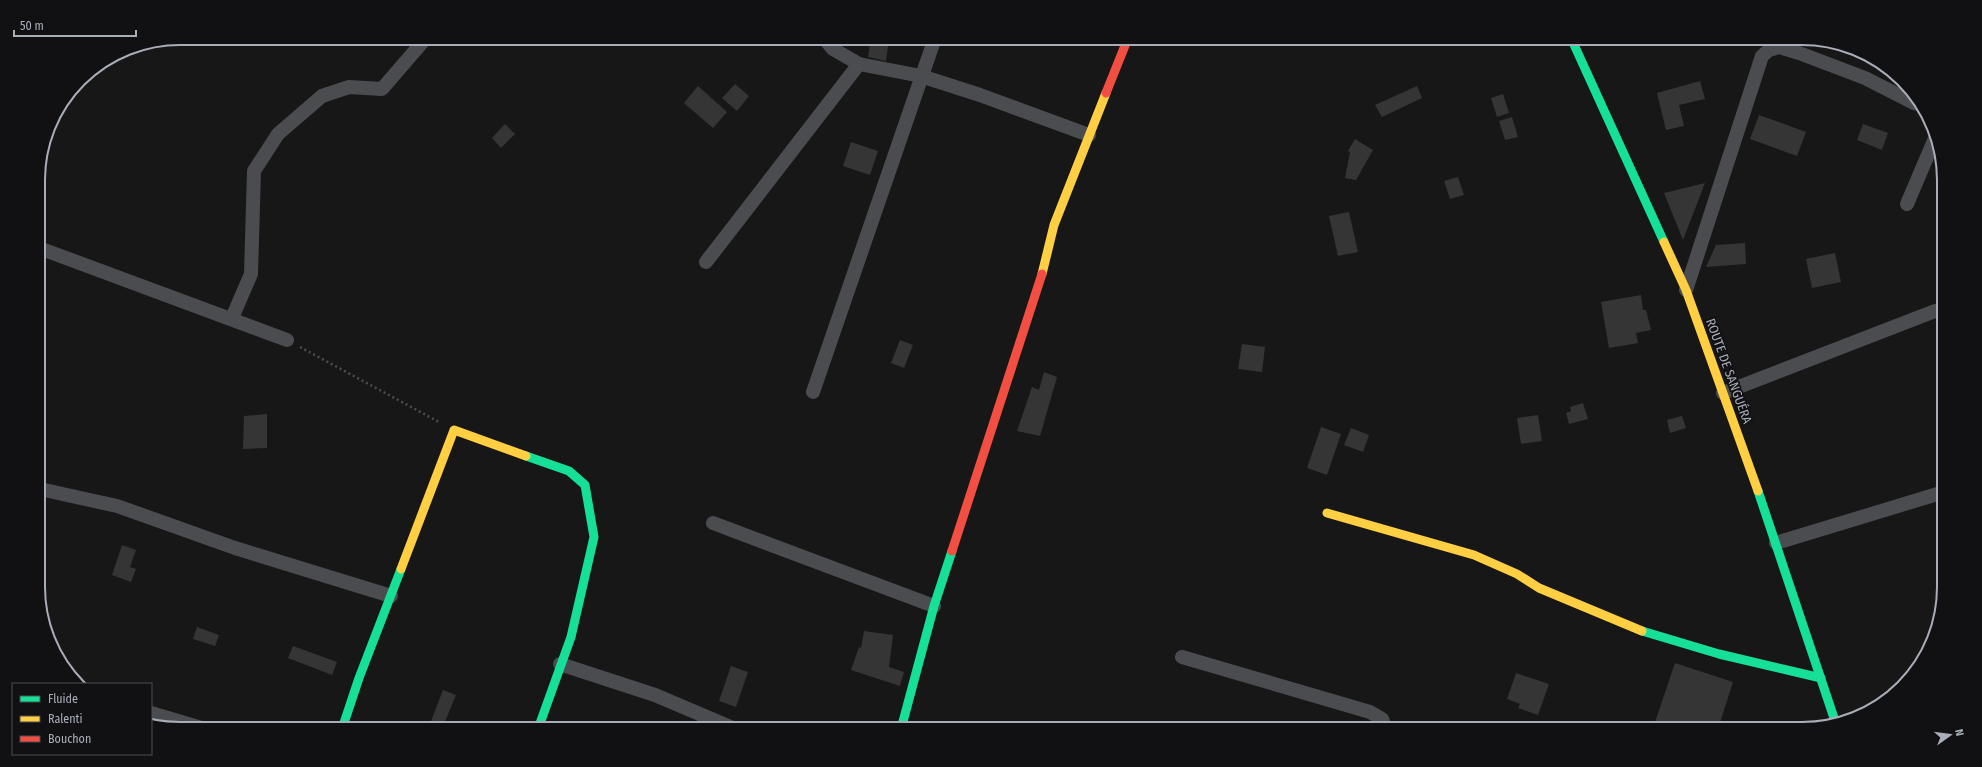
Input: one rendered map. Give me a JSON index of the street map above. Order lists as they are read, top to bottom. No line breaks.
{"streets":{"street":["ROUTE DE SANGUÉRA"]},"legend":["Fluide","Ralenti","Bouchon"],"scale_bar":"50 m","north":"right"}
